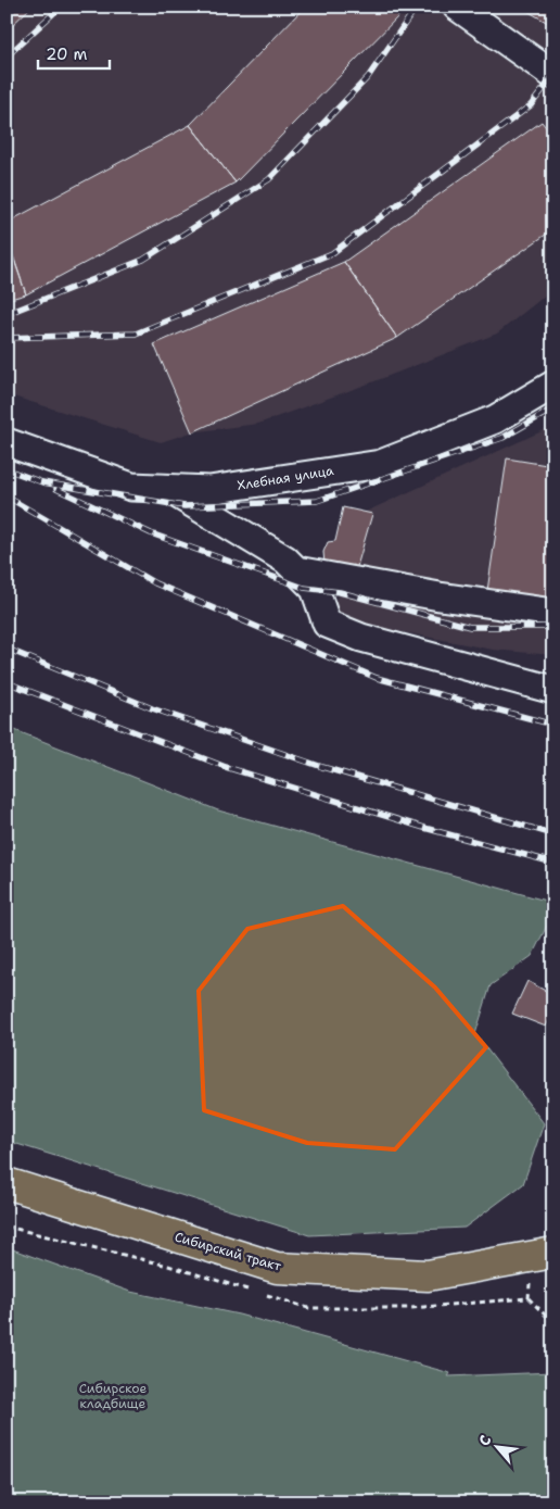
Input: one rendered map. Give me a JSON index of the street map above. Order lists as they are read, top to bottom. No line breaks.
{"streets":{"main road":["Сибирский тракт"],"street":["Хлебная улица"]},"parks":["Сибирское кладбище"],"scale_bar":"20 m","north":"top left"}
